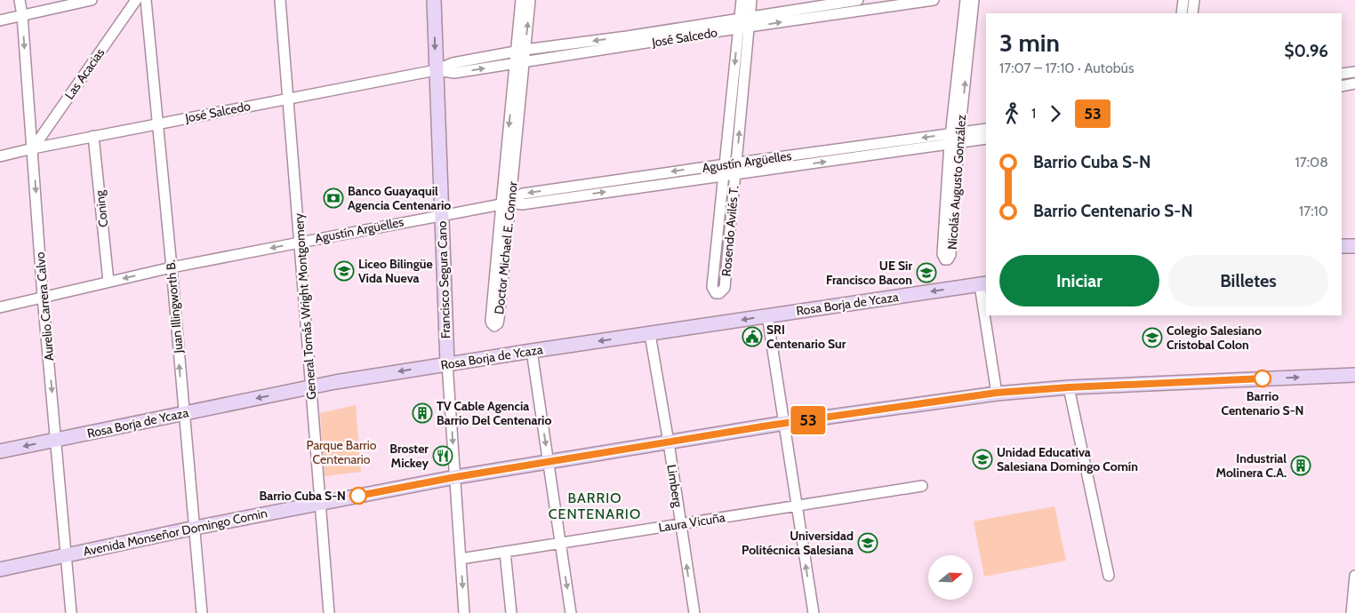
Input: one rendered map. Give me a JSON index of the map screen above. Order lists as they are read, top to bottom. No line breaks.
{"streets":{"main road":["Francisco Segura Cano","Rosa Borja de Ycaza","Avenida Monseñor Domingo Comin"],"street":["José Salcedo","Las Acacias","Agustín Argüelles","Nicolás Augusto González","Coning","Rosendo Avilés T.","Doctor Michael E. Connor","Aurelio Carrera Calvo","Juan Illingworth B.","General Tomás Wright Montgomery","Limberg","Laura Vicuña"]},"crossings":[["José Salcedo","Las Acacias"],["José Salcedo","Coning"],["José Salcedo","Rosendo Avilés T."],["José Salcedo","Doctor Michael E. Connor"],["José Salcedo","Francisco Segura Cano"],["José Salcedo","Aurelio Carrera Calvo"],["José Salcedo","Juan Illingworth B."],["José Salcedo","General Tomás Wright Montgomery"],["Las Acacias","Aurelio Carrera Calvo"],["Agustín Argüelles","Nicolás Augusto González"],["Agustín Argüelles","Coning"],["Agustín Argüelles","Rosendo Avilés T."],["Agustín Argüelles","Doctor Michael E. Connor"],["Agustín Argüelles","Francisco Segura Cano"],["Agustín Argüelles","Aurelio Carrera Calvo"],["Agustín Argüelles","Juan Illingworth B."],["Agustín Argüelles","General Tomás Wright Montgomery"],["Francisco Segura Cano","Rosa Borja de Ycaza"],["Francisco Segura Cano","Laura Vicuña"],["Francisco Segura Cano","Avenida Monseñor Domingo Comin"],["Rosa Borja de Ycaza","Aurelio Carrera Calvo"],["Rosa Borja de Ycaza","Juan Illingworth B."],["Rosa Borja de Ycaza","General Tomás Wright Montgomery"],["Rosa Borja de Ycaza","Limberg"],["Aurelio Carrera Calvo","Avenida Monseñor Domingo Comin"],["Juan Illingworth B.","Avenida Monseñor Domingo Comin"],["General Tomás Wright Montgomery","Avenida Monseñor Domingo Comin"],["Limberg","Laura Vicuña"],["Limberg","Avenida Monseñor Domingo Comin"]],"one_way":["Francisco Segura Cano","Rosa Borja de Ycaza","Aurelio Carrera Calvo"],"districts":["BARRIO CENTENARIO"],"parks":["Parque Barrio Centenario"],"places":{"bank":["Banco Guayaquil Agencia Centenario"],"school or university":["Liceo Bilingüe Vida Nueva","UE Sir Francisco Bacon","Colegio Salesiano Cristobal Colon","Unidad Educativa Salesiana Domingo Comín","Universidad Politécnica Salesiana"],"public building":["SRI Centenario Sur"],"other":["Barrio Centenario S-N","Barrio Cuba S-N"],"building":["TV Cable Agencia Barrio Del Centenario","Industrial Molinera C.A."],"restaurant":["Broster Mickey"]},"lines":["bus line 53"],"north":"right","page":{"on_map":"53","heading":["3 min","17:07 – 17:10 · Autobús","$0.96"],"legs":["1","53"],"list":[{"name":"Barrio Cuba S-N","value":"17:08"},{"name":"Barrio Centenario S-N","value":"17:10"}],"buttons":["Iniciar","Billetes"]}}
